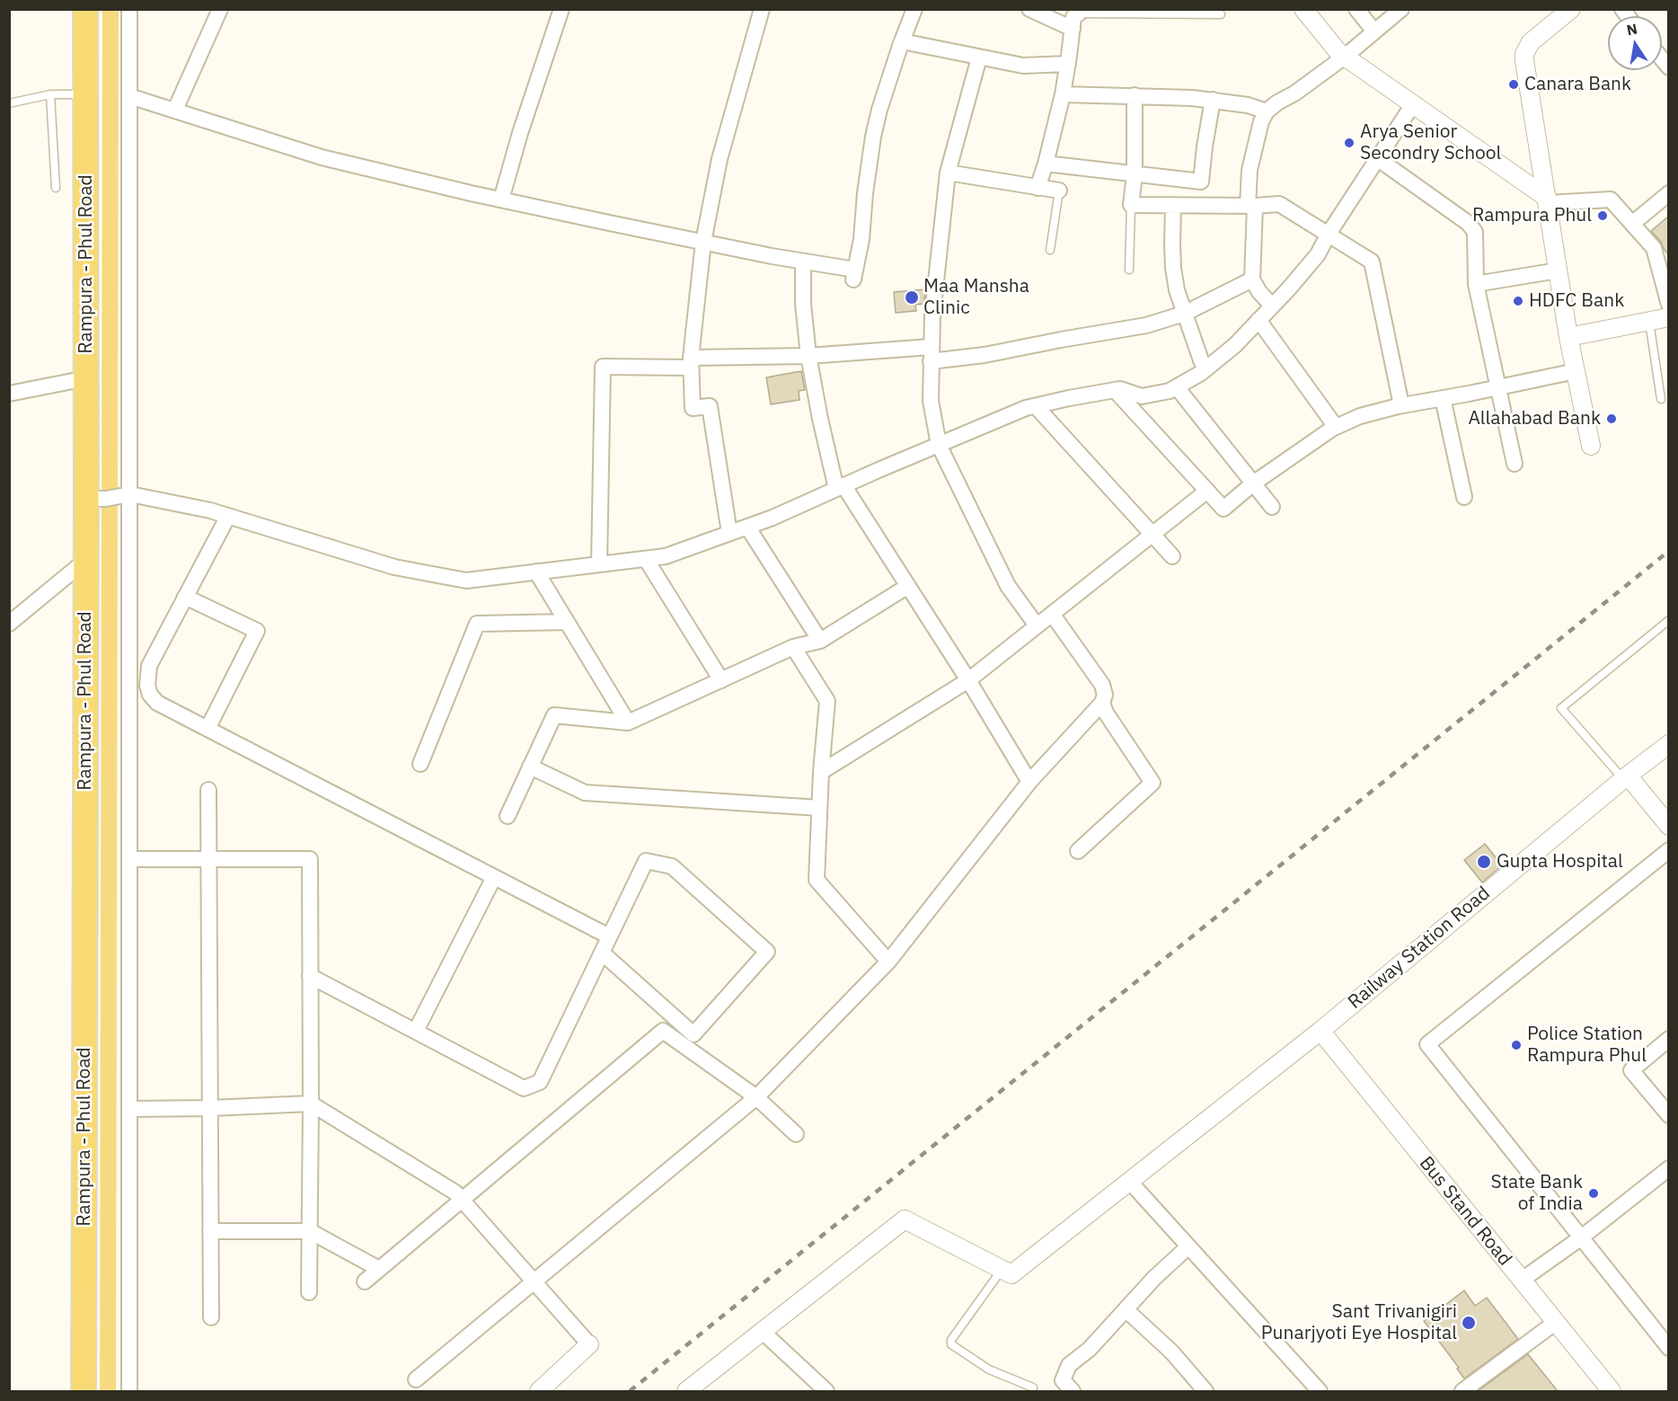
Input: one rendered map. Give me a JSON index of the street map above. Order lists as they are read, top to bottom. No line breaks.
{"streets":{"highway":["Rampura - Phul Road"],"street":["Railway Station Road","Bus Stand Road"]},"crossings":[["Railway Station Road","Bus Stand Road"]],"places":["Canara Bank","Arya Senior Secondry School","Rampura Phul","Maa Mansha Clinic","HDFC Bank","Allahabad Bank","Gupta Hospital","Police Station Rampura Phul","State Bank of India","Sant Trivanigiri Punarjyoti Eye Hospital"],"north":"top"}
